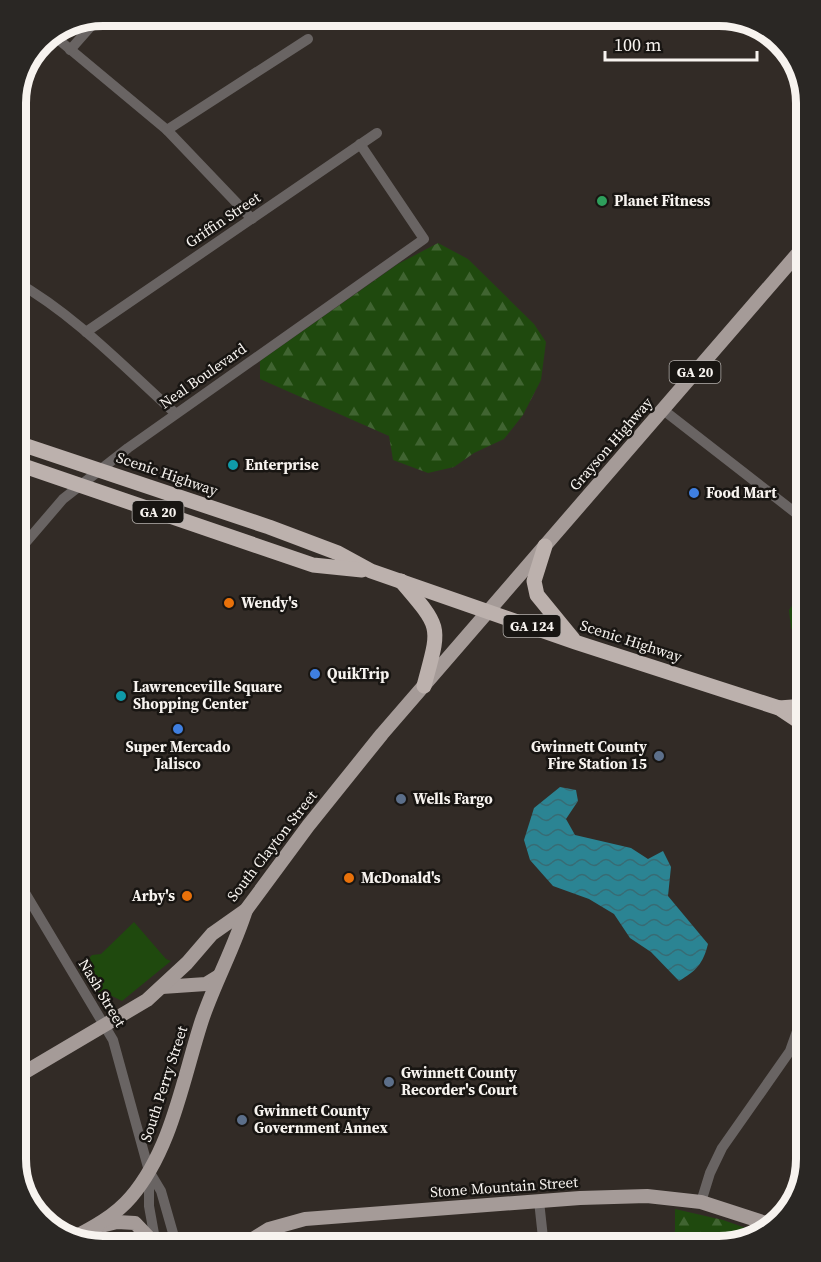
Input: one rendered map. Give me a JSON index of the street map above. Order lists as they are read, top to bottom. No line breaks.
{"streets":{"highway":["GA 20","Scenic Highway","GA 124"],"main road":["Grayson Highway","South Clayton Street","South Perry Street","Stone Mountain Street"],"street":["Griffin Street","Neal Boulevard","Nash Street"]},"crossings":[["Griffin Street","Neal Boulevard"],["Neal Boulevard","Scenic Highway"],["Grayson Highway","Scenic Highway"],["Grayson Highway","South Clayton Street"],["Scenic Highway","South Clayton Street"],["South Clayton Street","Nash Street"],["South Clayton Street","South Perry Street"],["Nash Street","South Perry Street"]],"places":["Planet Fitness","Enterprise","Food Mart","Wendy's","QuikTrip","Lawrenceville Square Shopping Center","Super Mercado Jalisco","Gwinnett County Fire Station 15","Wells Fargo","McDonald's","Arby's","Gwinnett County Recorder's Court","Gwinnett County Government Annex"],"scale_bar":"100 m"}
